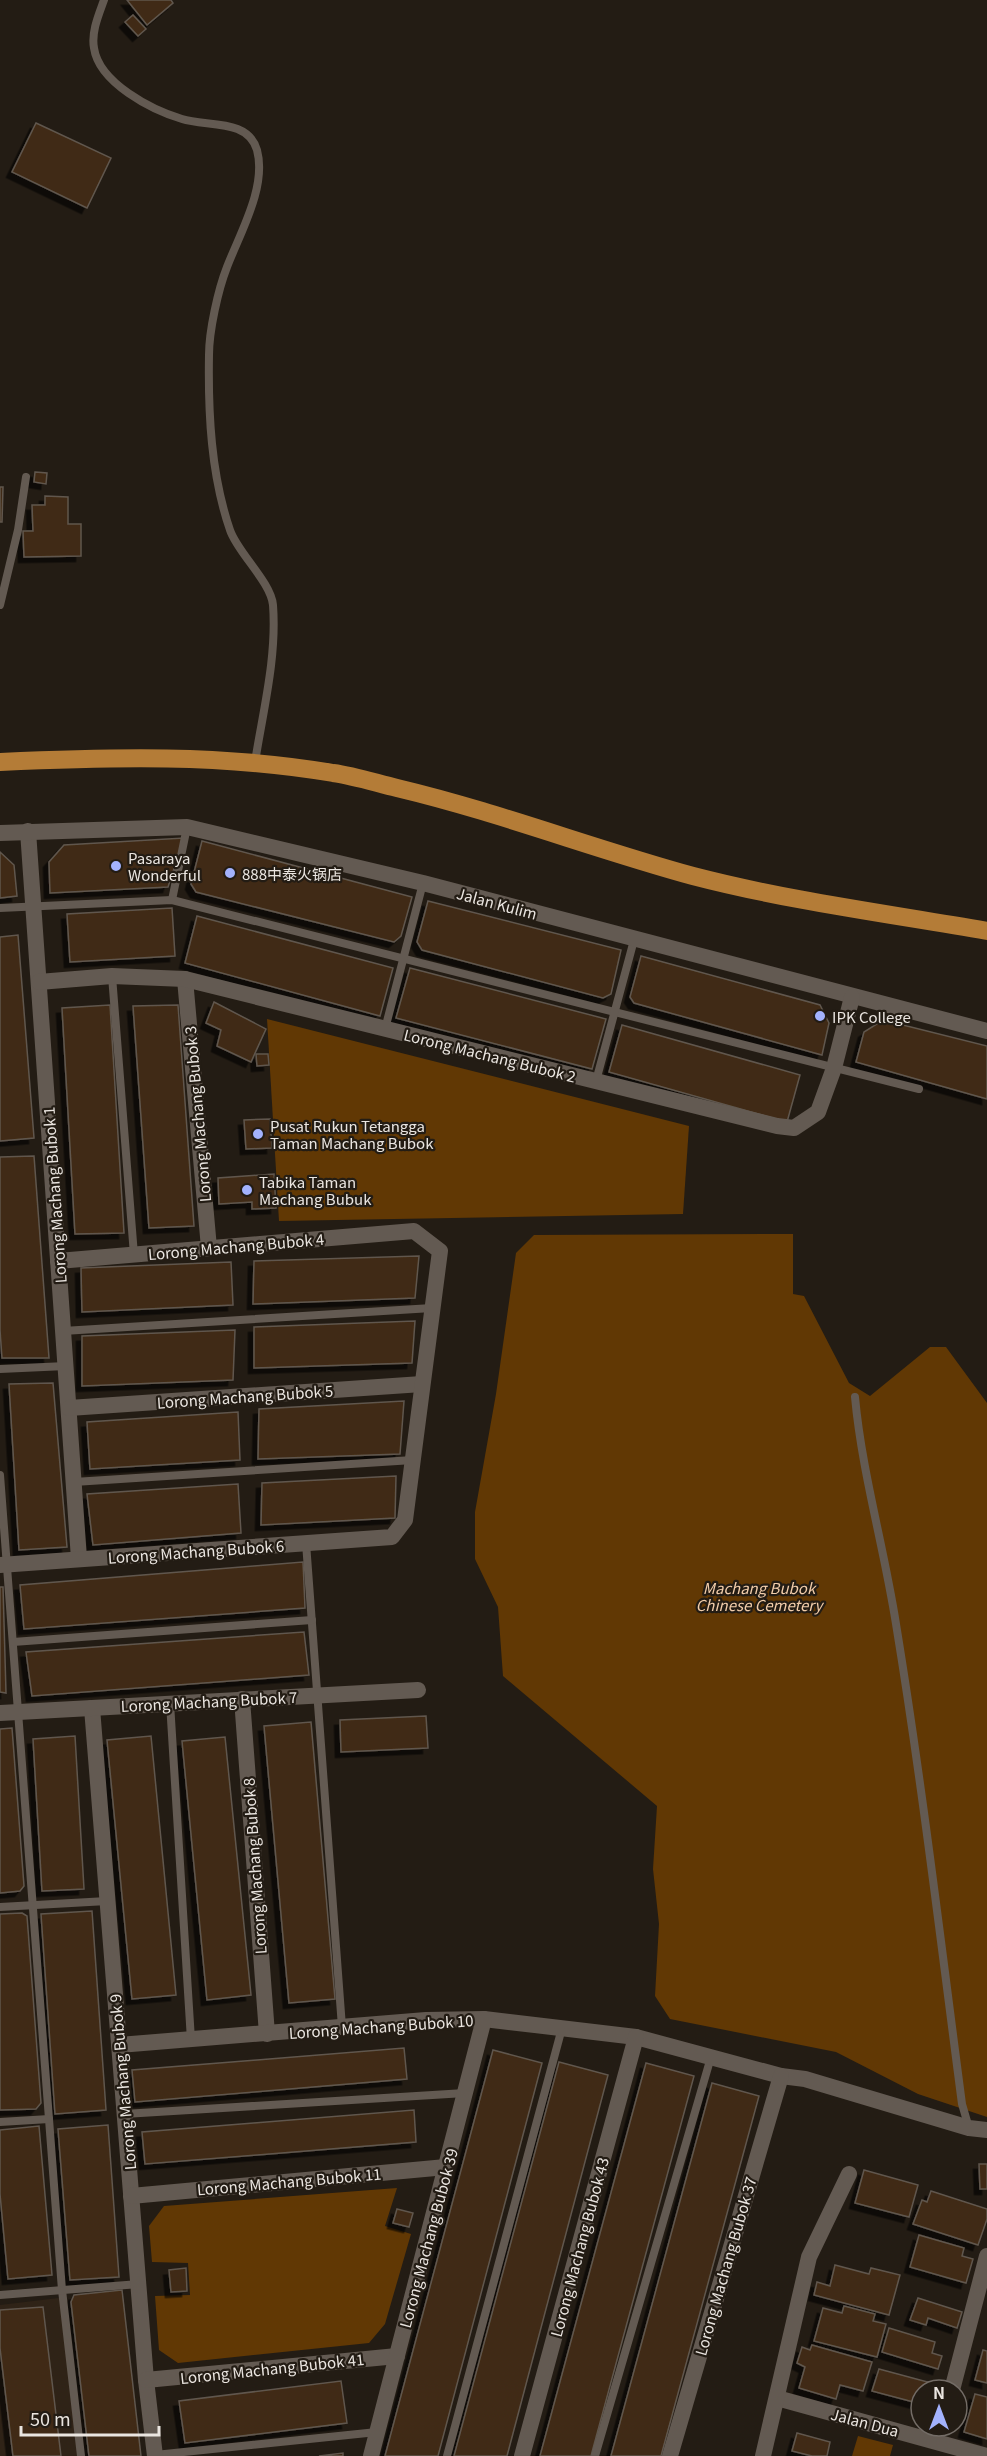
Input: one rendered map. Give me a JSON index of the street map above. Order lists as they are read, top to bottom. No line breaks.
{"streets":{"street":["Jalan Kulim","Lorong Machang Bubok 2","Lorong Machang Bubok 3","Lorong Machang Bubok 1","Lorong Machang Bubok 4","Lorong Machang Bubok 5","Lorong Machang Bubok 6","Lorong Machang Bubok 7","Lorong Machang Bubok 8","Lorong Machang Bubok 10","Lorong Machang Bubok 9","Lorong Machang Bubok 11","Lorong Machang Bubok 39","Lorong Machang Bubok 43","Lorong Machang Bubok 37","Lorong Machang Bubok 41","Jalan Dua"]},"crossings":[["Jalan Kulim","Lorong Machang Bubok 2"],["Jalan Kulim","Lorong Machang Bubok 1"],["Lorong Machang Bubok 2","Lorong Machang Bubok 3"],["Lorong Machang Bubok 2","Lorong Machang Bubok 1"],["Lorong Machang Bubok 3","Lorong Machang Bubok 4"],["Lorong Machang Bubok 1","Lorong Machang Bubok 4"],["Lorong Machang Bubok 1","Lorong Machang Bubok 5"],["Lorong Machang Bubok 1","Lorong Machang Bubok 6"],["Lorong Machang Bubok 7","Lorong Machang Bubok 8"],["Lorong Machang Bubok 7","Lorong Machang Bubok 9"],["Lorong Machang Bubok 8","Lorong Machang Bubok 10"],["Lorong Machang Bubok 10","Lorong Machang Bubok 9"],["Lorong Machang Bubok 10","Lorong Machang Bubok 39"],["Lorong Machang Bubok 10","Lorong Machang Bubok 43"],["Lorong Machang Bubok 10","Lorong Machang Bubok 37"],["Lorong Machang Bubok 9","Lorong Machang Bubok 11"],["Lorong Machang Bubok 9","Lorong Machang Bubok 41"],["Lorong Machang Bubok 11","Lorong Machang Bubok 39"],["Lorong Machang Bubok 39","Lorong Machang Bubok 41"]],"parks":["Machang Bubok Chinese Cemetery"],"places":["Pasaraya Wonderful","888中泰火锅店","IPK College","Pusat Rukun Tetangga Taman Machang Bubok","Tabika Taman Machang Bubuk"],"scale_bar":"50 m","north":"top"}
